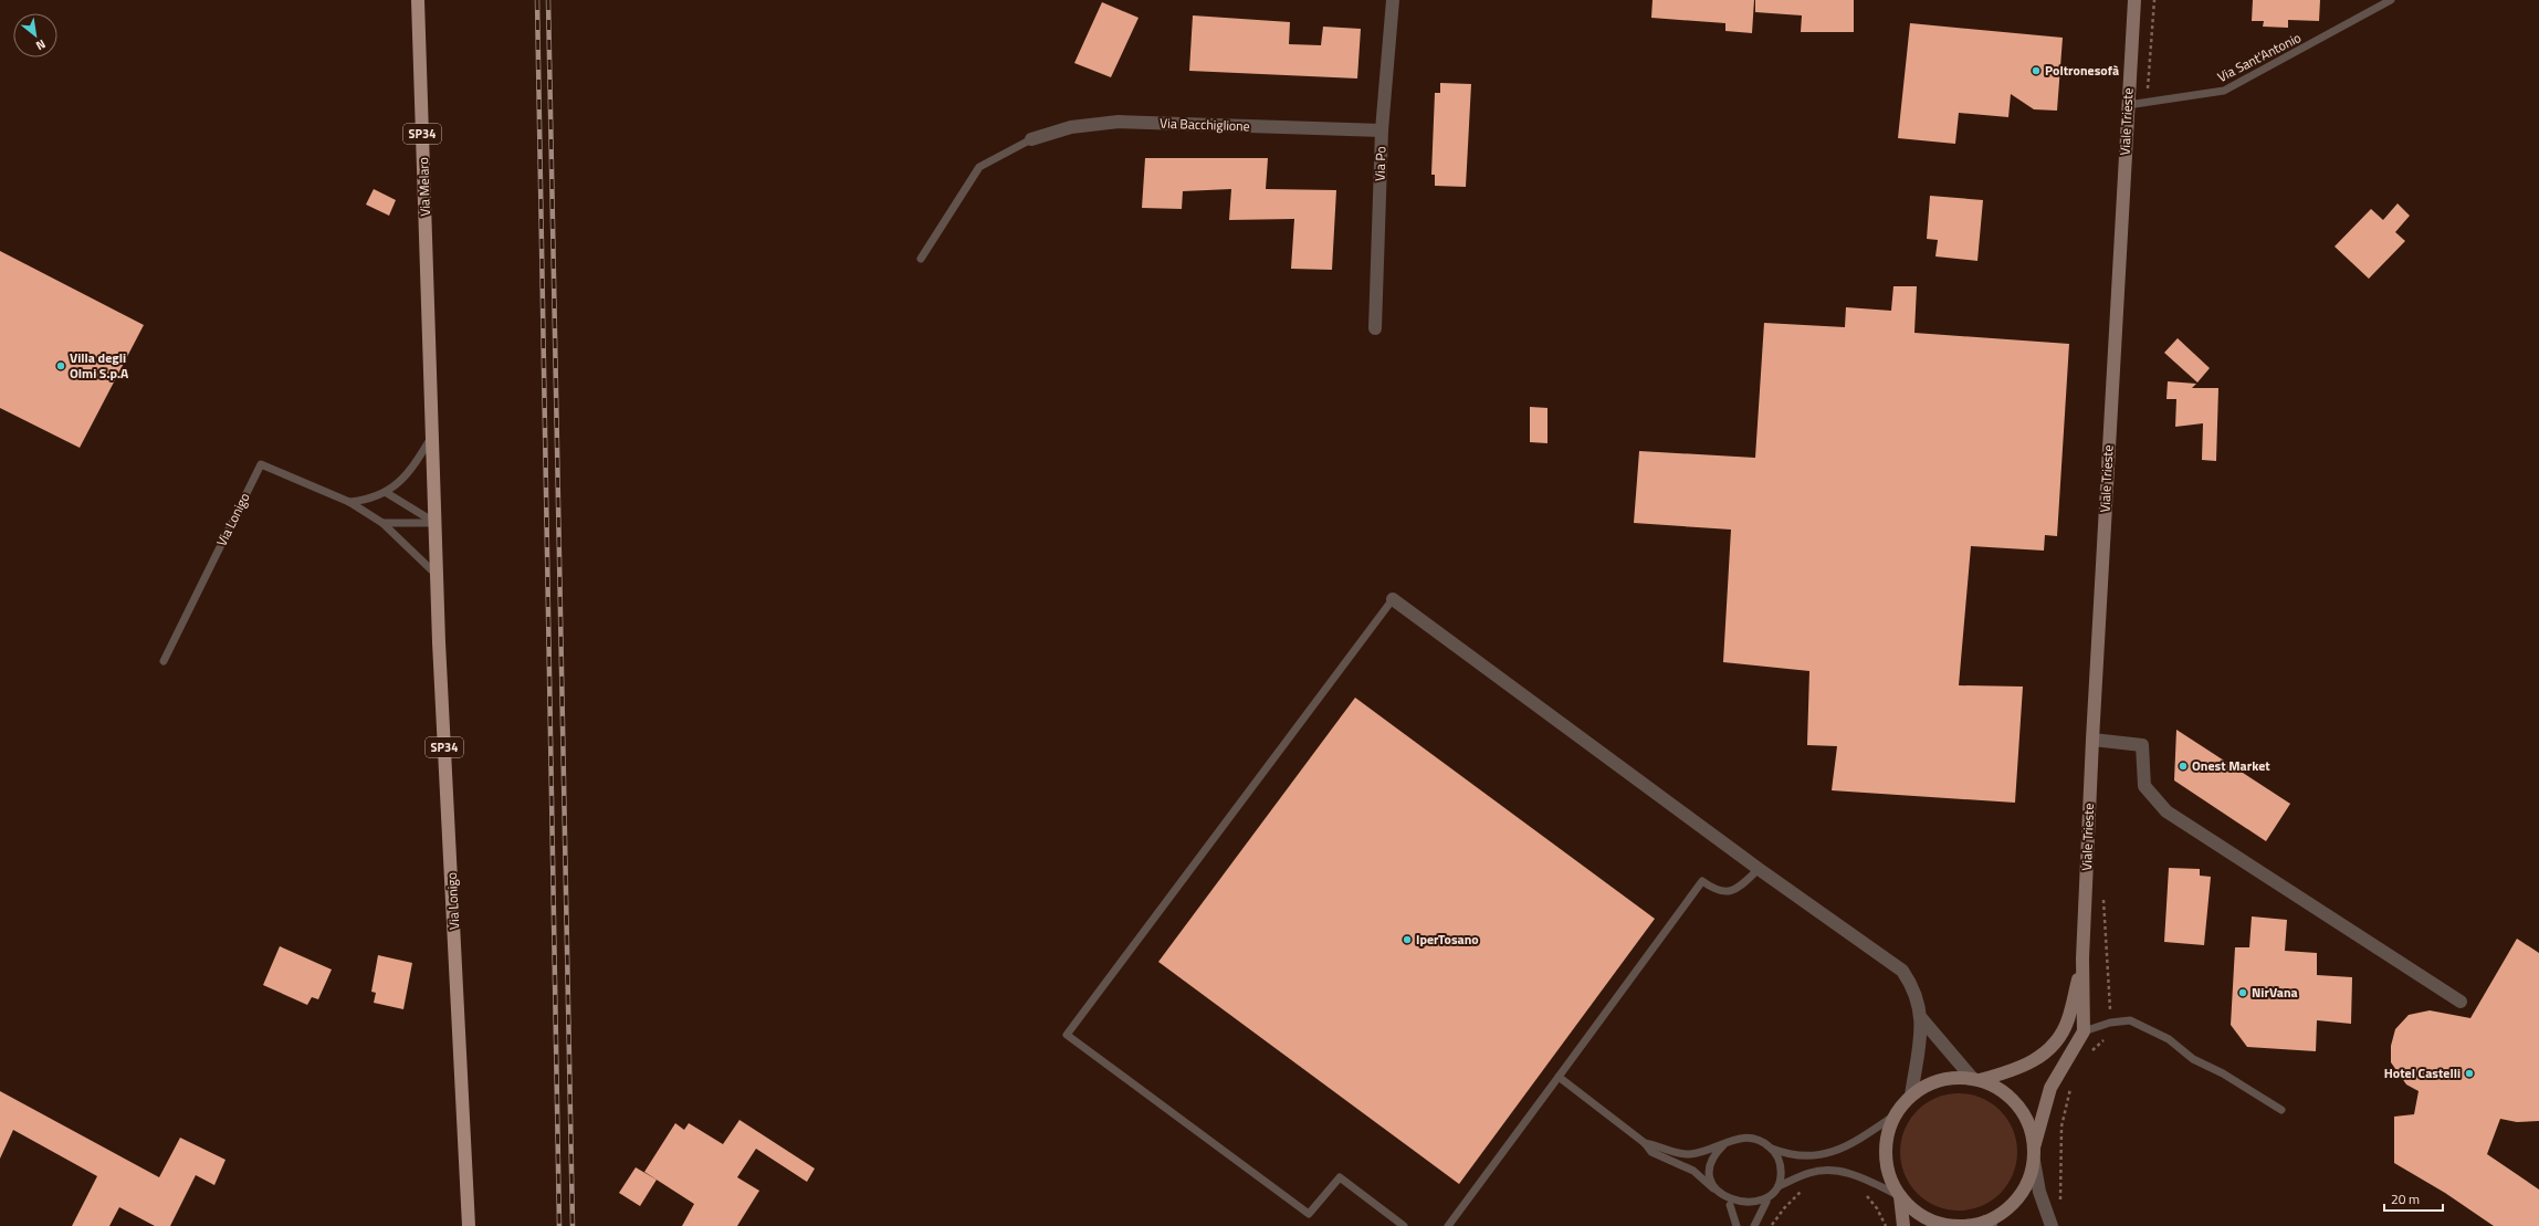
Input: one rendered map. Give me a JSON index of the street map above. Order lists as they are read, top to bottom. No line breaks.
{"streets":{"main road":["Viale Trieste","SP34","Via Melaro","Via Lonigo"],"street":["Via Bacchiglione","Via Po"],"lane":["Via Sant'Antonio"]},"crossings":[["Via Sant'Antonio","Viale Trieste"],["Via Bacchiglione","Via Po"],["Via Melaro","Via Lonigo"]],"places":["Poltronesofà","Villa degli Olmi S.p.A","Onest Market","IperTosano","NirVana","Hotel Castelli"],"scale_bar":"20 m","north":"bottom right"}
